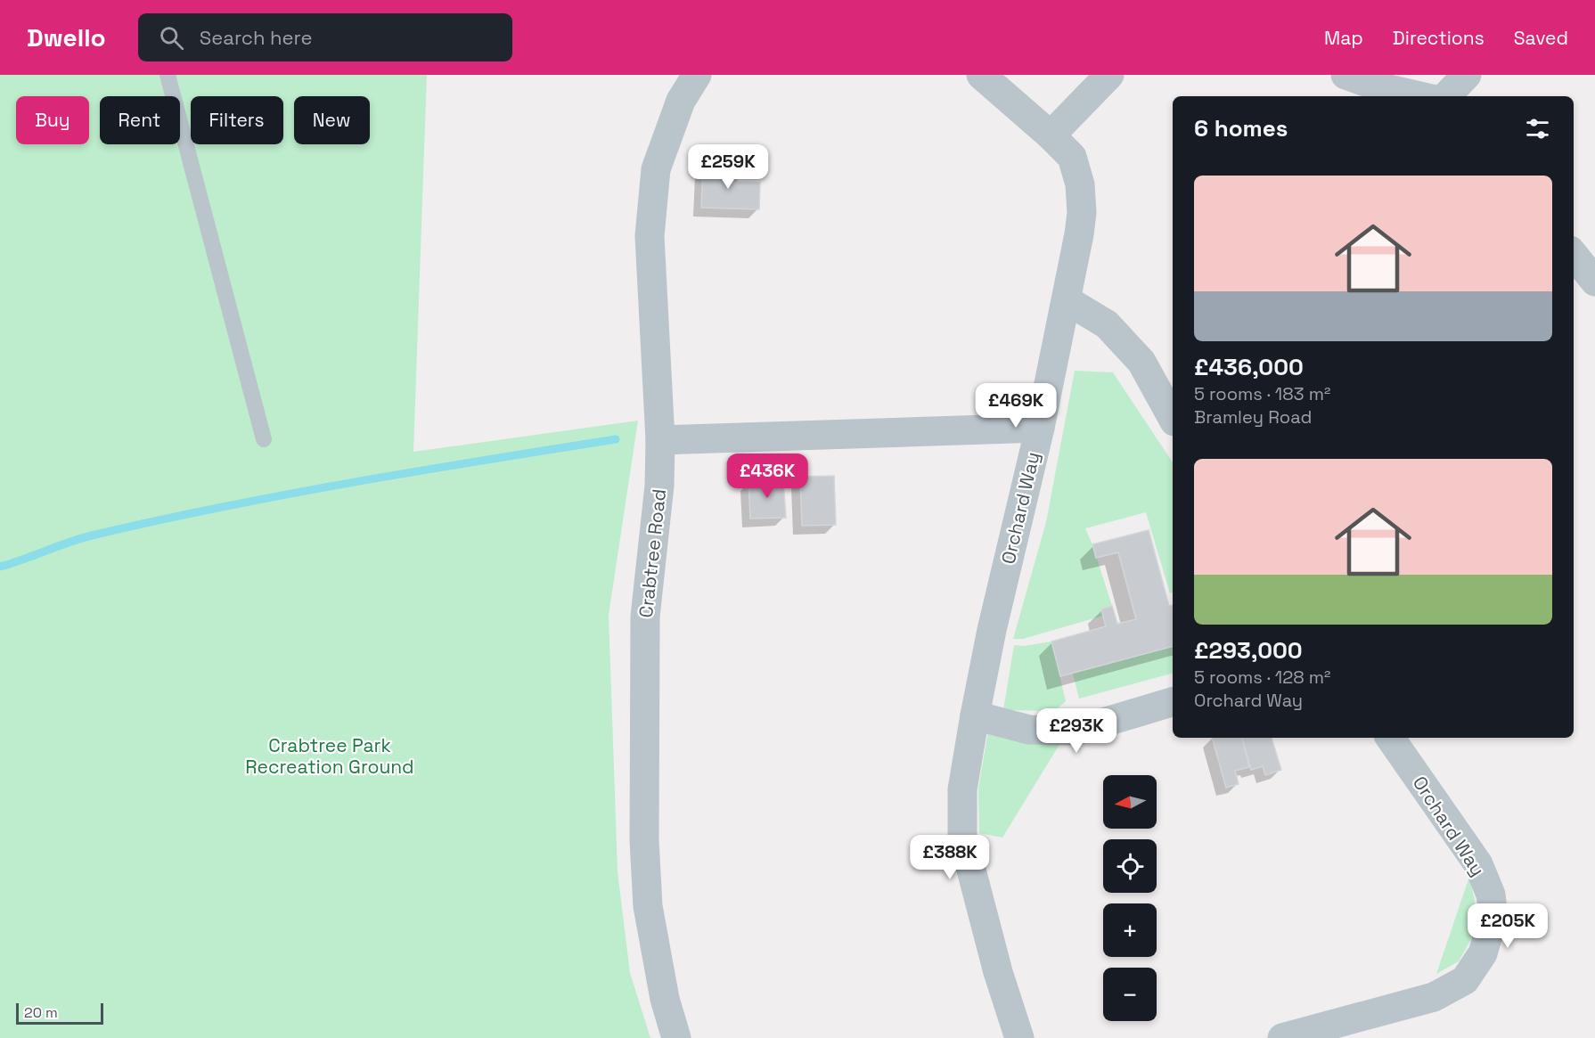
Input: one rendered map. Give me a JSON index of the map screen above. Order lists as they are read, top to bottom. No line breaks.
{"streets":{"street":["Orchard Way","Crabtree Road"]},"parks":["Crabtree Park Recreation Ground"],"scale_bar":"20 m","north":"left","page":{"header":"Dwello","search":"Search here","nav":["Map","Directions","Saved"],"chip":["Buy","Rent","Filters","New"],"heading":"6 homes","price":["£259K","£469K","£436K","£293K","£388K","£205K"],"list":[{"name":"£436,000","note":"5 rooms · 183 m² · Bramley Road"},{"name":"£293,000","note":"5 rooms · 128 m² · Orchard Way"}],"map_buttons":["+","−"],"scale":"20 m"}}
